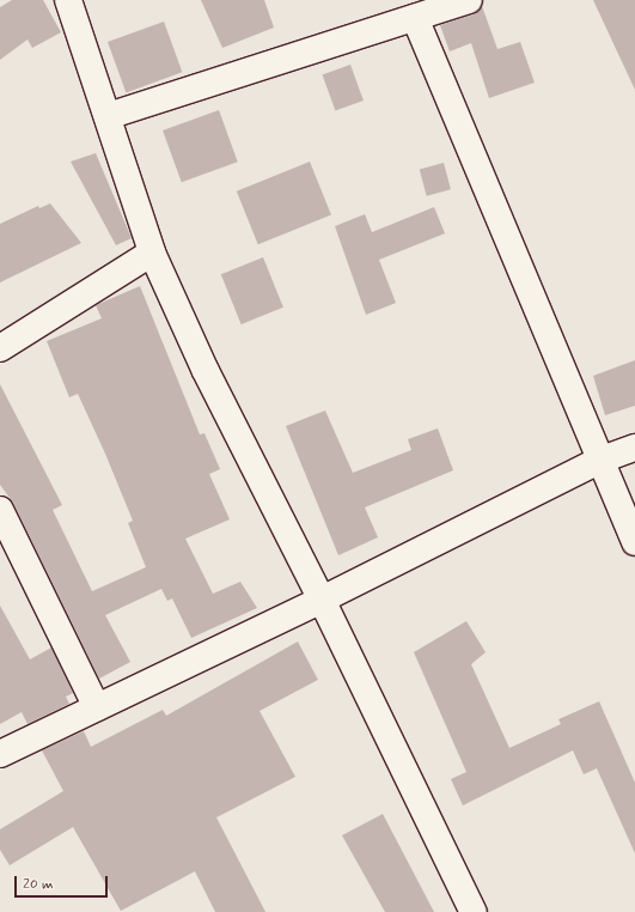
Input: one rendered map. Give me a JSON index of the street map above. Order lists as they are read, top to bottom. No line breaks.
{"scale_bar":"20 m"}
